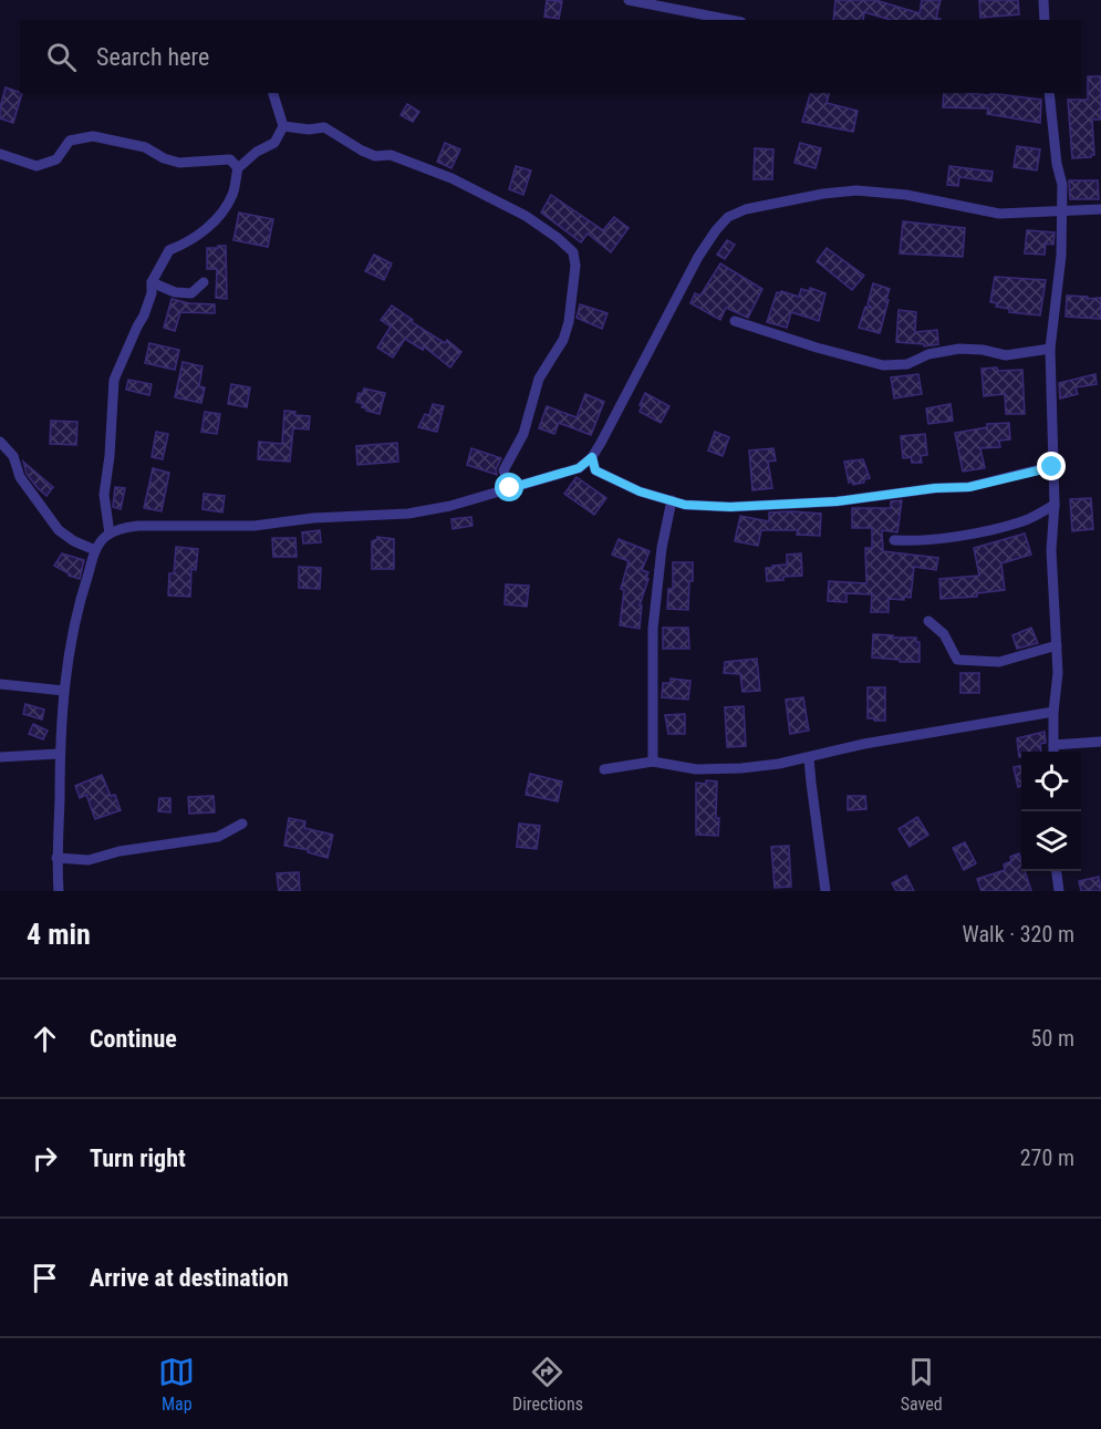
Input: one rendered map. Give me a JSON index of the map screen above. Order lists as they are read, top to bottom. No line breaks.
{"page":{"search":"Search here","heading":["4 min","Walk · 320 m"],"list":[["Continue","50 m"],["Turn right","270 m"],"Arrive at destination"],"nav":["Map","Directions","Saved"]}}
